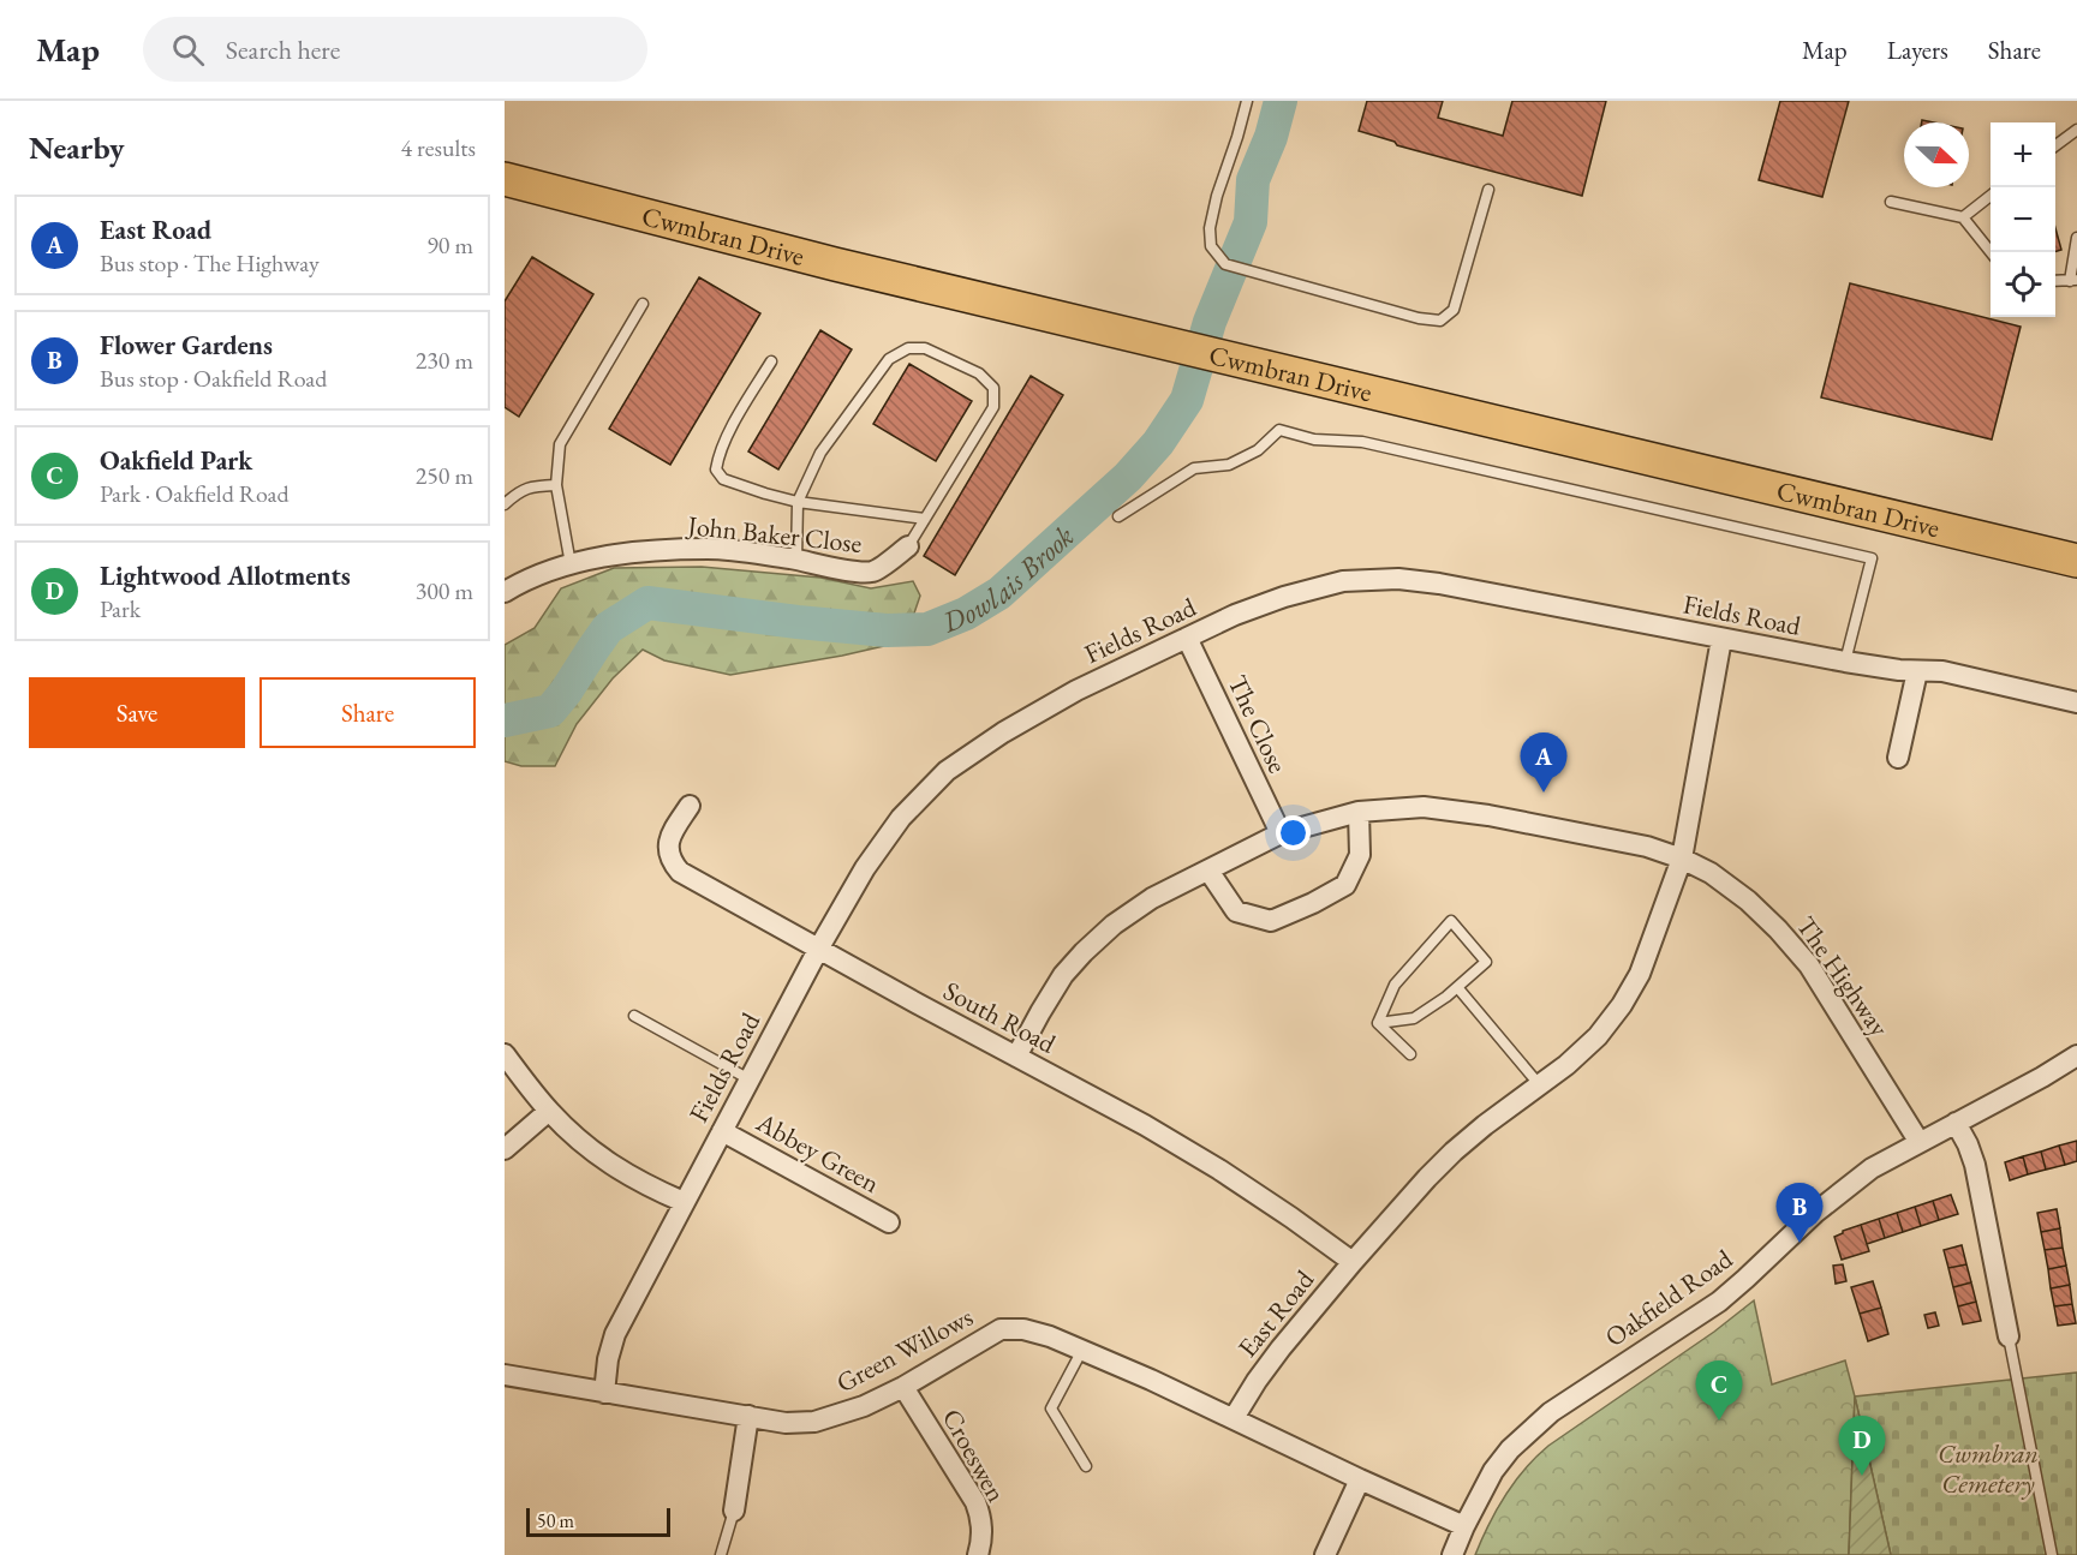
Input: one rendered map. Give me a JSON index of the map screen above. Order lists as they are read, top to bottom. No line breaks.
{"streets":{"main road":["Cwmbran Drive"],"street":["John Baker Close","Fields Road","The Close","The Highway","South Road","Abbey Green","Oakfield Road","East Road","Green Willows","Croeswen"]},"crossings":[["Fields Road","The Close"],["Fields Road","South Road"],["Fields Road","Abbey Green"],["Fields Road","East Road"],["Fields Road","Green Willows"],["The Close","The Highway"],["The Highway","South Road"],["The Highway","Oakfield Road"],["The Highway","East Road"],["South Road","East Road"],["Oakfield Road","Green Willows"],["East Road","Green Willows"],["Green Willows","Croeswen"]],"water":["Dowlais Brook"],"parks":["Cwmbran Cemetery"],"scale_bar":"50 m","north":"right","page":{"header":"Map","search":"Search here","nav":["Map","Layers","Share"],"heading":["Nearby","4 results"],"map_buttons":["+","−"],"list":[{"mark":"A","name":"East Road","note":"Bus stop · The Highway","value":"90 m"},{"mark":"B","name":"Flower Gardens","note":"Bus stop · Oakfield Road","value":"230 m"},{"mark":"C","name":"Oakfield Park","note":"Park · Oakfield Road","value":"250 m"},{"mark":"D","name":"Lightwood Allotments","note":"Park","value":"300 m"}],"buttons":["Save","Share"],"pins":["A","B","C","D"],"scale":"50 m"}}
